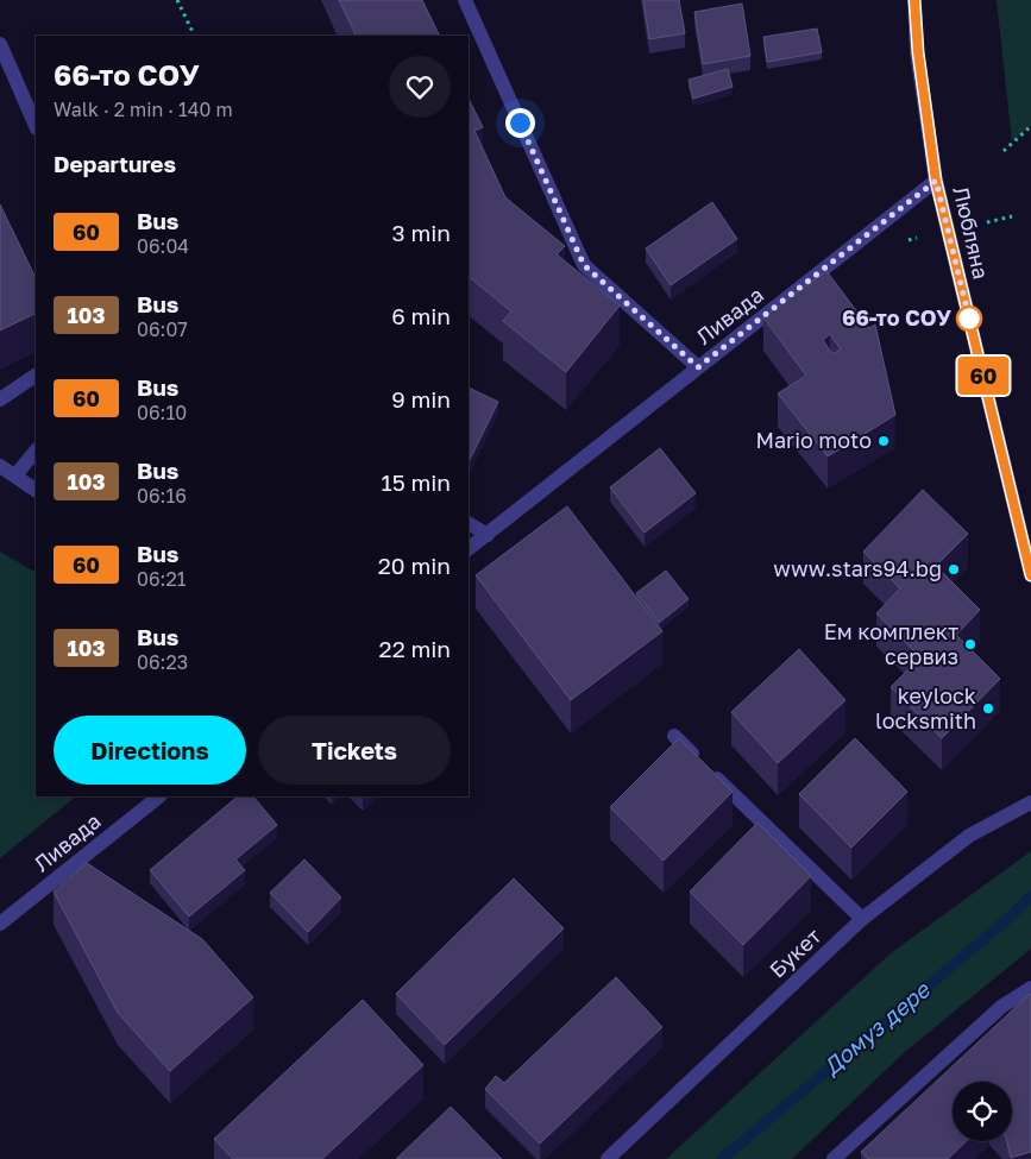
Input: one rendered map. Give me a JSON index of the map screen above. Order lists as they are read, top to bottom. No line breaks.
{"streets":{"street":["Любляна","Ливада","Букет"]},"crossings":[["Любляна","Ливада"]],"water":["Домуз дере"],"places":["66-то СОУ","Mario moto","www.stars94.bg","Ем комплект сервиз","keylock locksmith"],"lines":["bus line 60"],"page":{"on_map":"60","heading":[["66-то СОУ","Walk · 2 min · 140 m"],"Departures"],"list":[{"mark":"60","name":"Bus","note":"06:04","value":"3 min"},{"mark":"103","name":"Bus","note":"06:07","value":"6 min"},{"mark":"60","name":"Bus","note":"06:10","value":"9 min"},{"mark":"103","name":"Bus","note":"06:16","value":"15 min"},{"mark":"60","name":"Bus","note":"06:21","value":"20 min"},{"mark":"103","name":"Bus","note":"06:23","value":"22 min"}],"buttons":["Directions","Tickets"]}}
